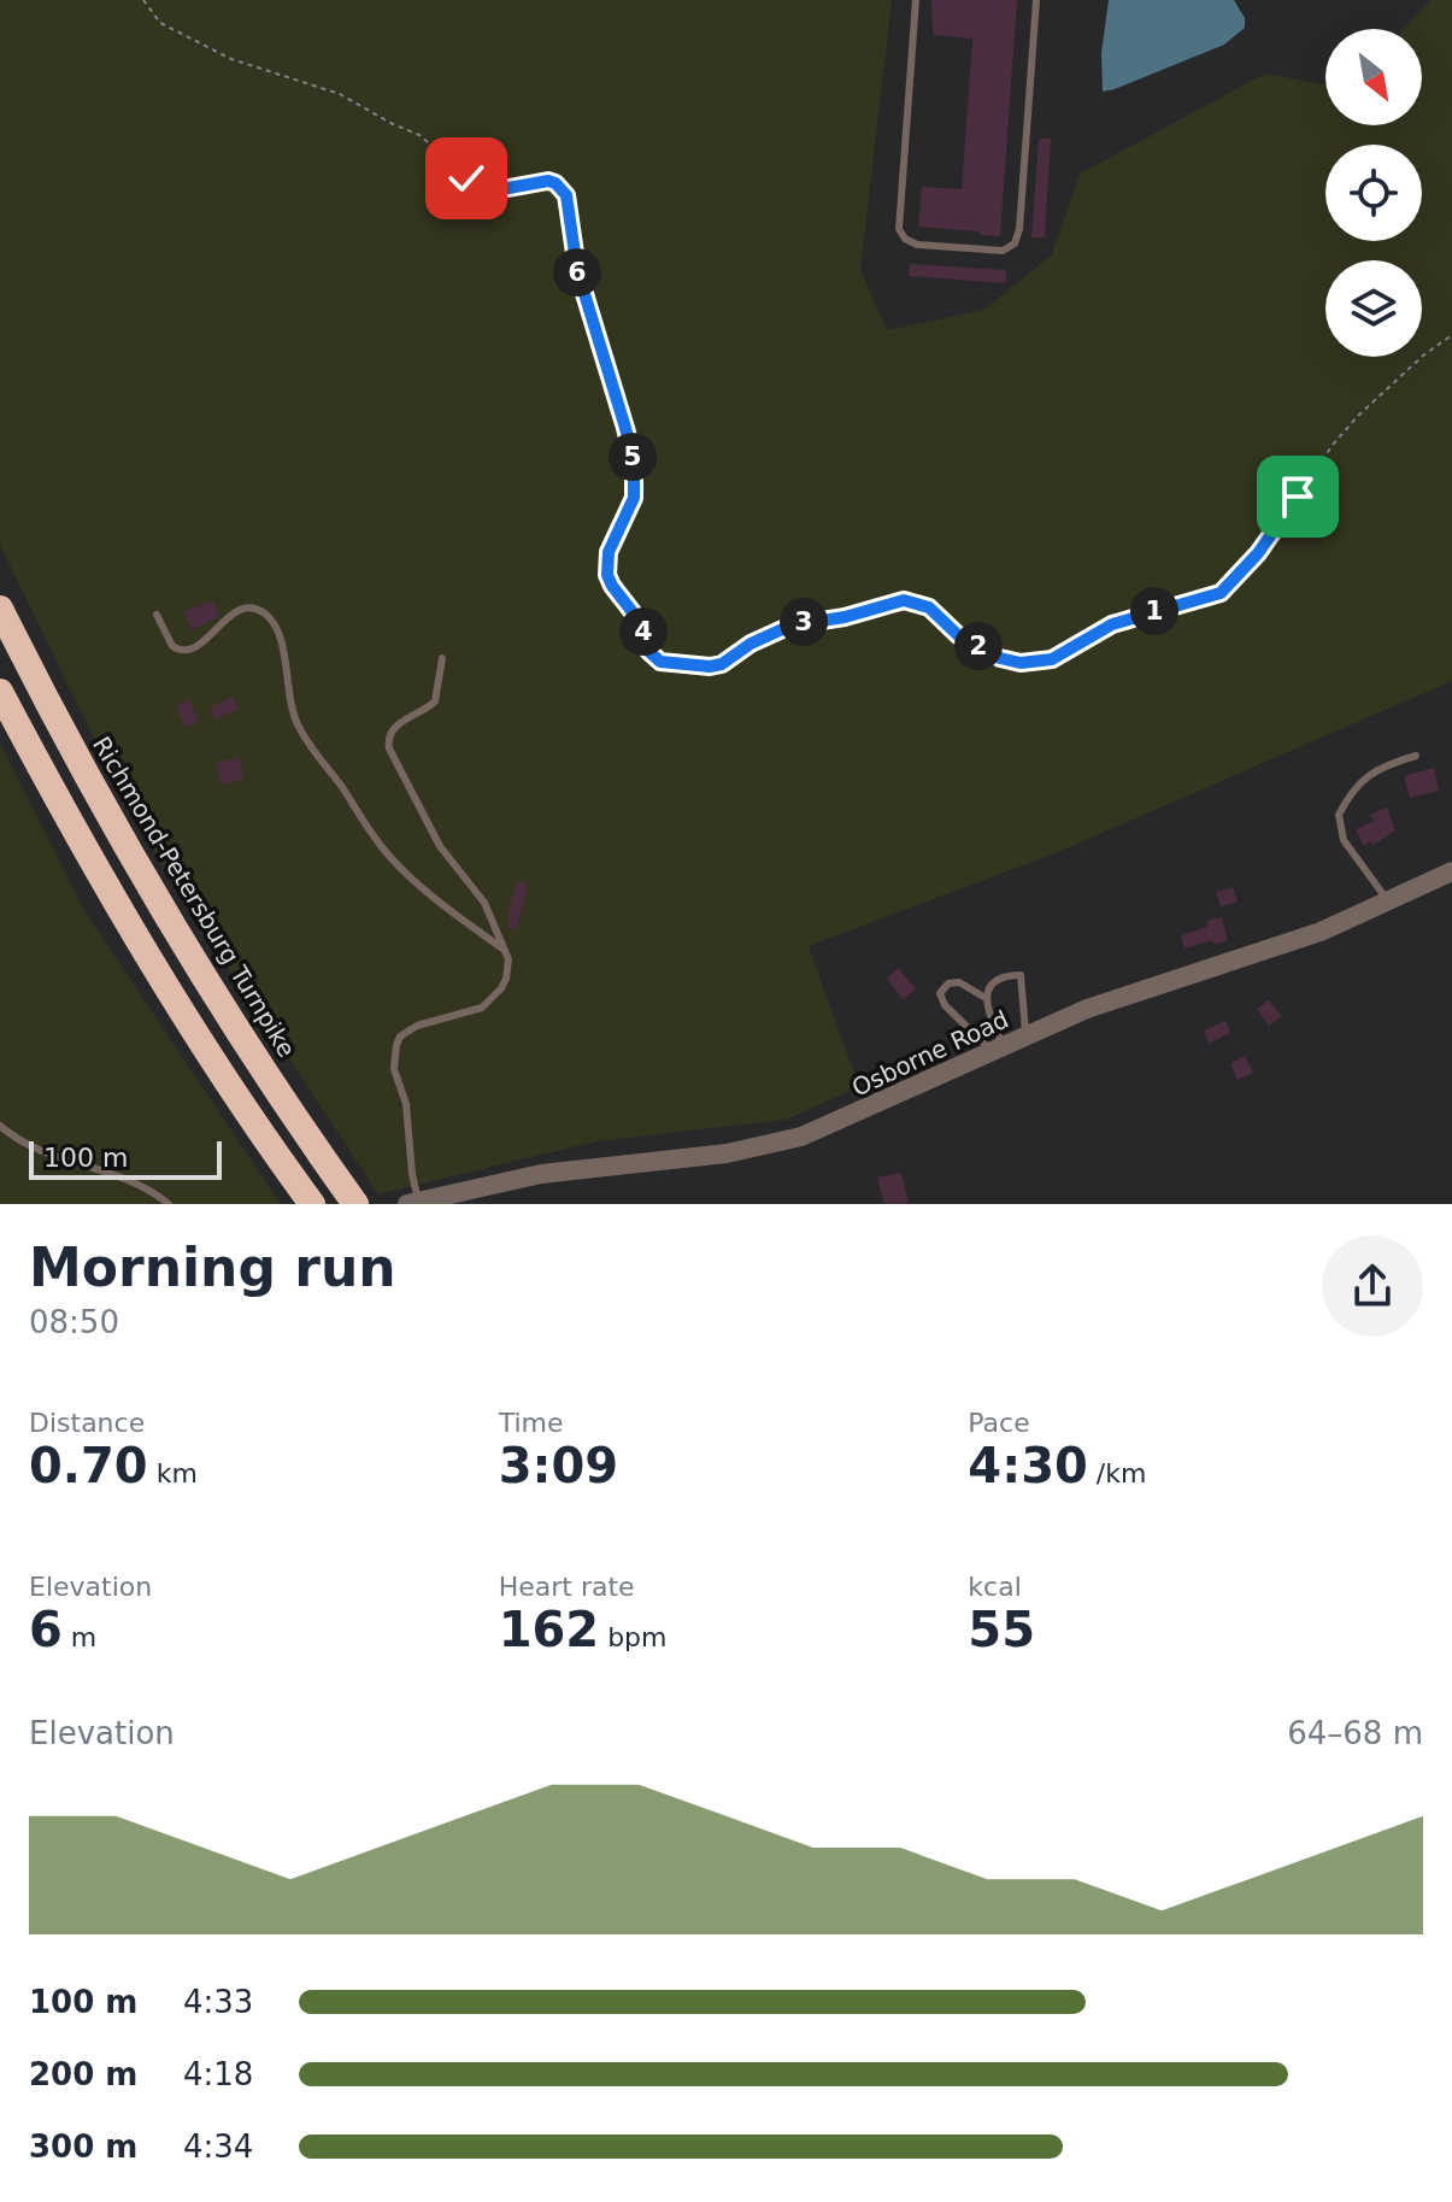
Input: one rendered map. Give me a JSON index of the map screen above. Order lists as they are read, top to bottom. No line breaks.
{"streets":{"highway":["Richmond-Petersburg Turnpike"],"street":["Osborne Road"]},"scale_bar":"100 m","north":"bottom right","page":{"pins":["6","5","1","3","4","2"],"scale":"100 m","heading":["Morning run","08:50"],"stats":[["Distance","0.70 km"],["Time","3:09"],["Pace","4:30 /km"],["Elevation","6 m"],["Heart rate","162 bpm"],["kcal","55"]],"chart":["Elevation","64–68 m"],"list":[{"name":"100 m","note":"4:33"},{"name":"200 m","note":"4:18"},{"name":"300 m","note":"4:34"}]}}
